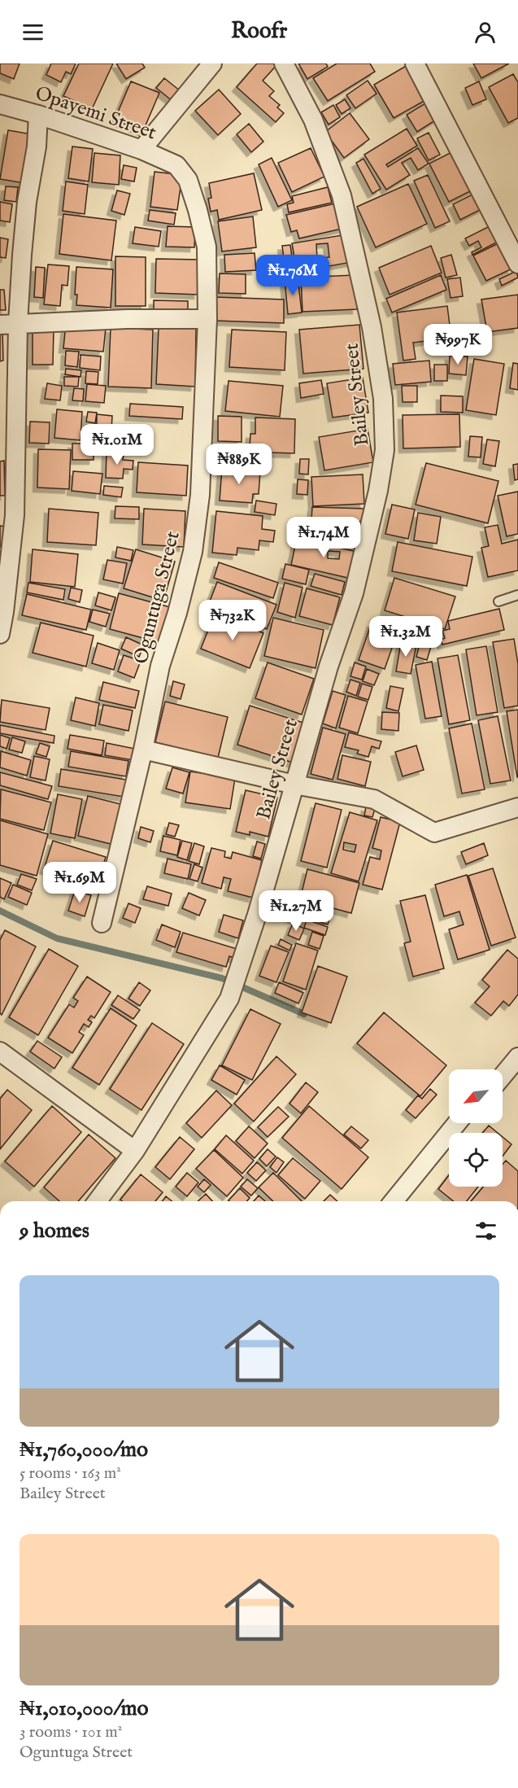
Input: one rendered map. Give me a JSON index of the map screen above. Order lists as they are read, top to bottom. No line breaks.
{"streets":{"street":["Opayemi Street","Bailey Street","Oguntuga Street"]},"crossings":[["Opayemi Street","Oguntuga Street"]],"north":"bottom left","page":{"header":"Roofr","price":["₦1.76M","₦997K","₦1.01M","₦889K","₦1.74M","₦732K","₦1.32M","₦1.69M","₦1.27M"],"heading":"9 homes","list":[{"name":"₦1,760,000/mo","note":"5 rooms · 163 m² · Bailey Street"},{"name":"₦1,010,000/mo","note":"3 rooms · 101 m² · Oguntuga Street"}]}}
